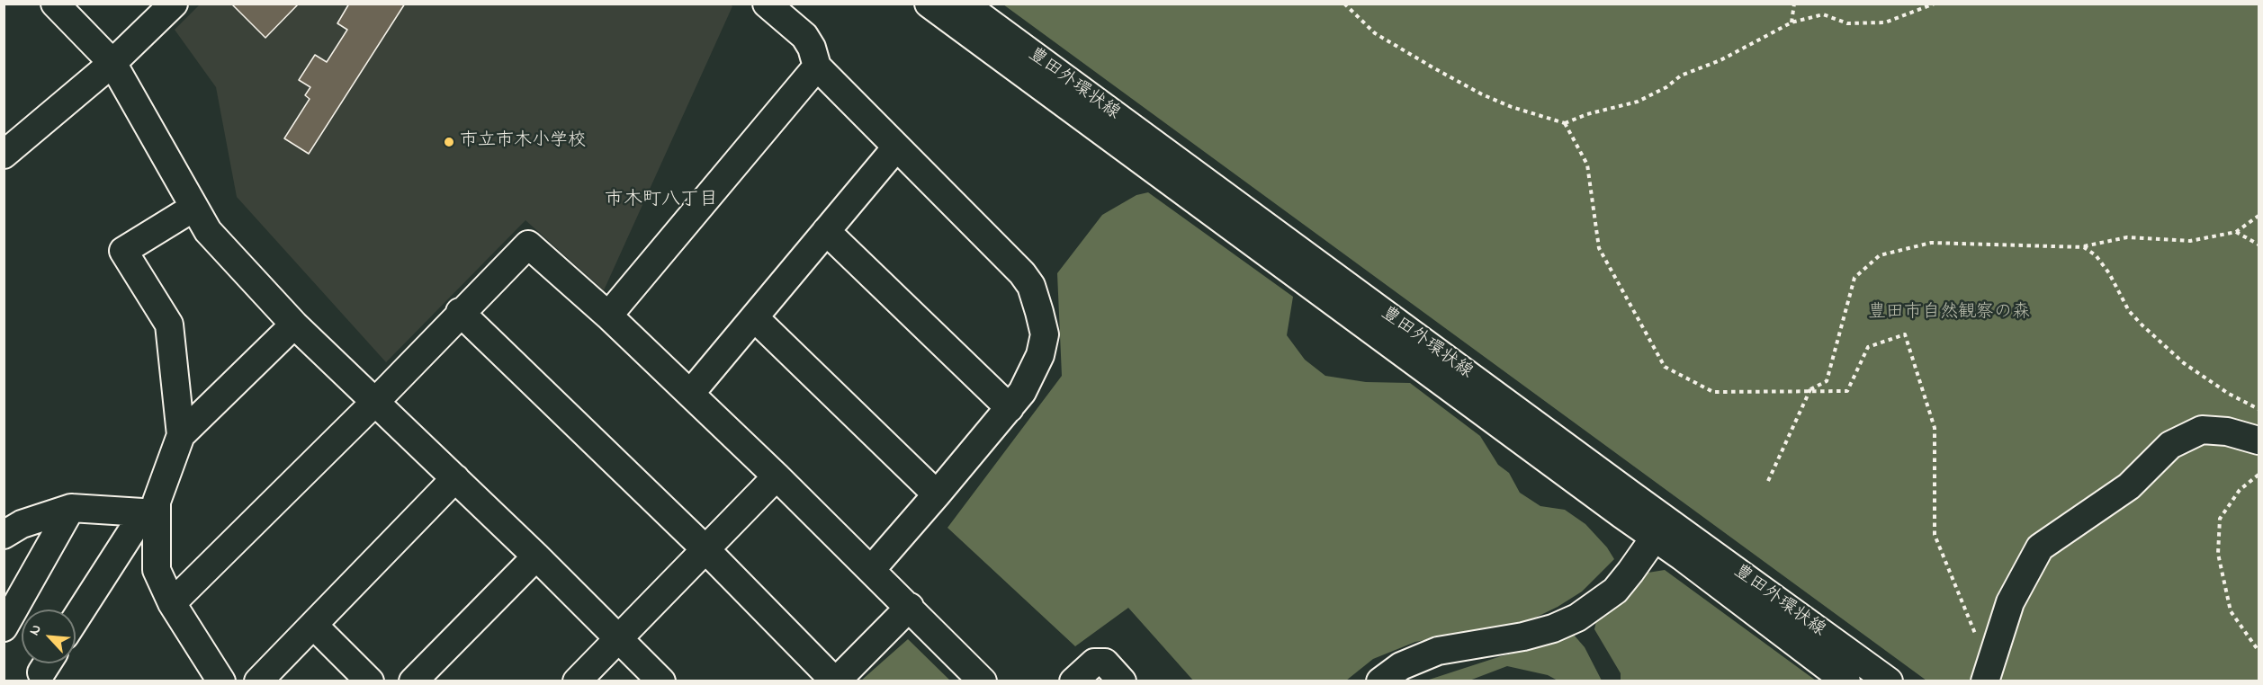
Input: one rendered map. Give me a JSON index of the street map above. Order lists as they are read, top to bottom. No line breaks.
{"streets":{"street":["豊田外環状線"]},"districts":["市木町八丁目"],"parks":["豊田市自然観察の森"],"places":["市立市木小学校"],"north":"top left"}
